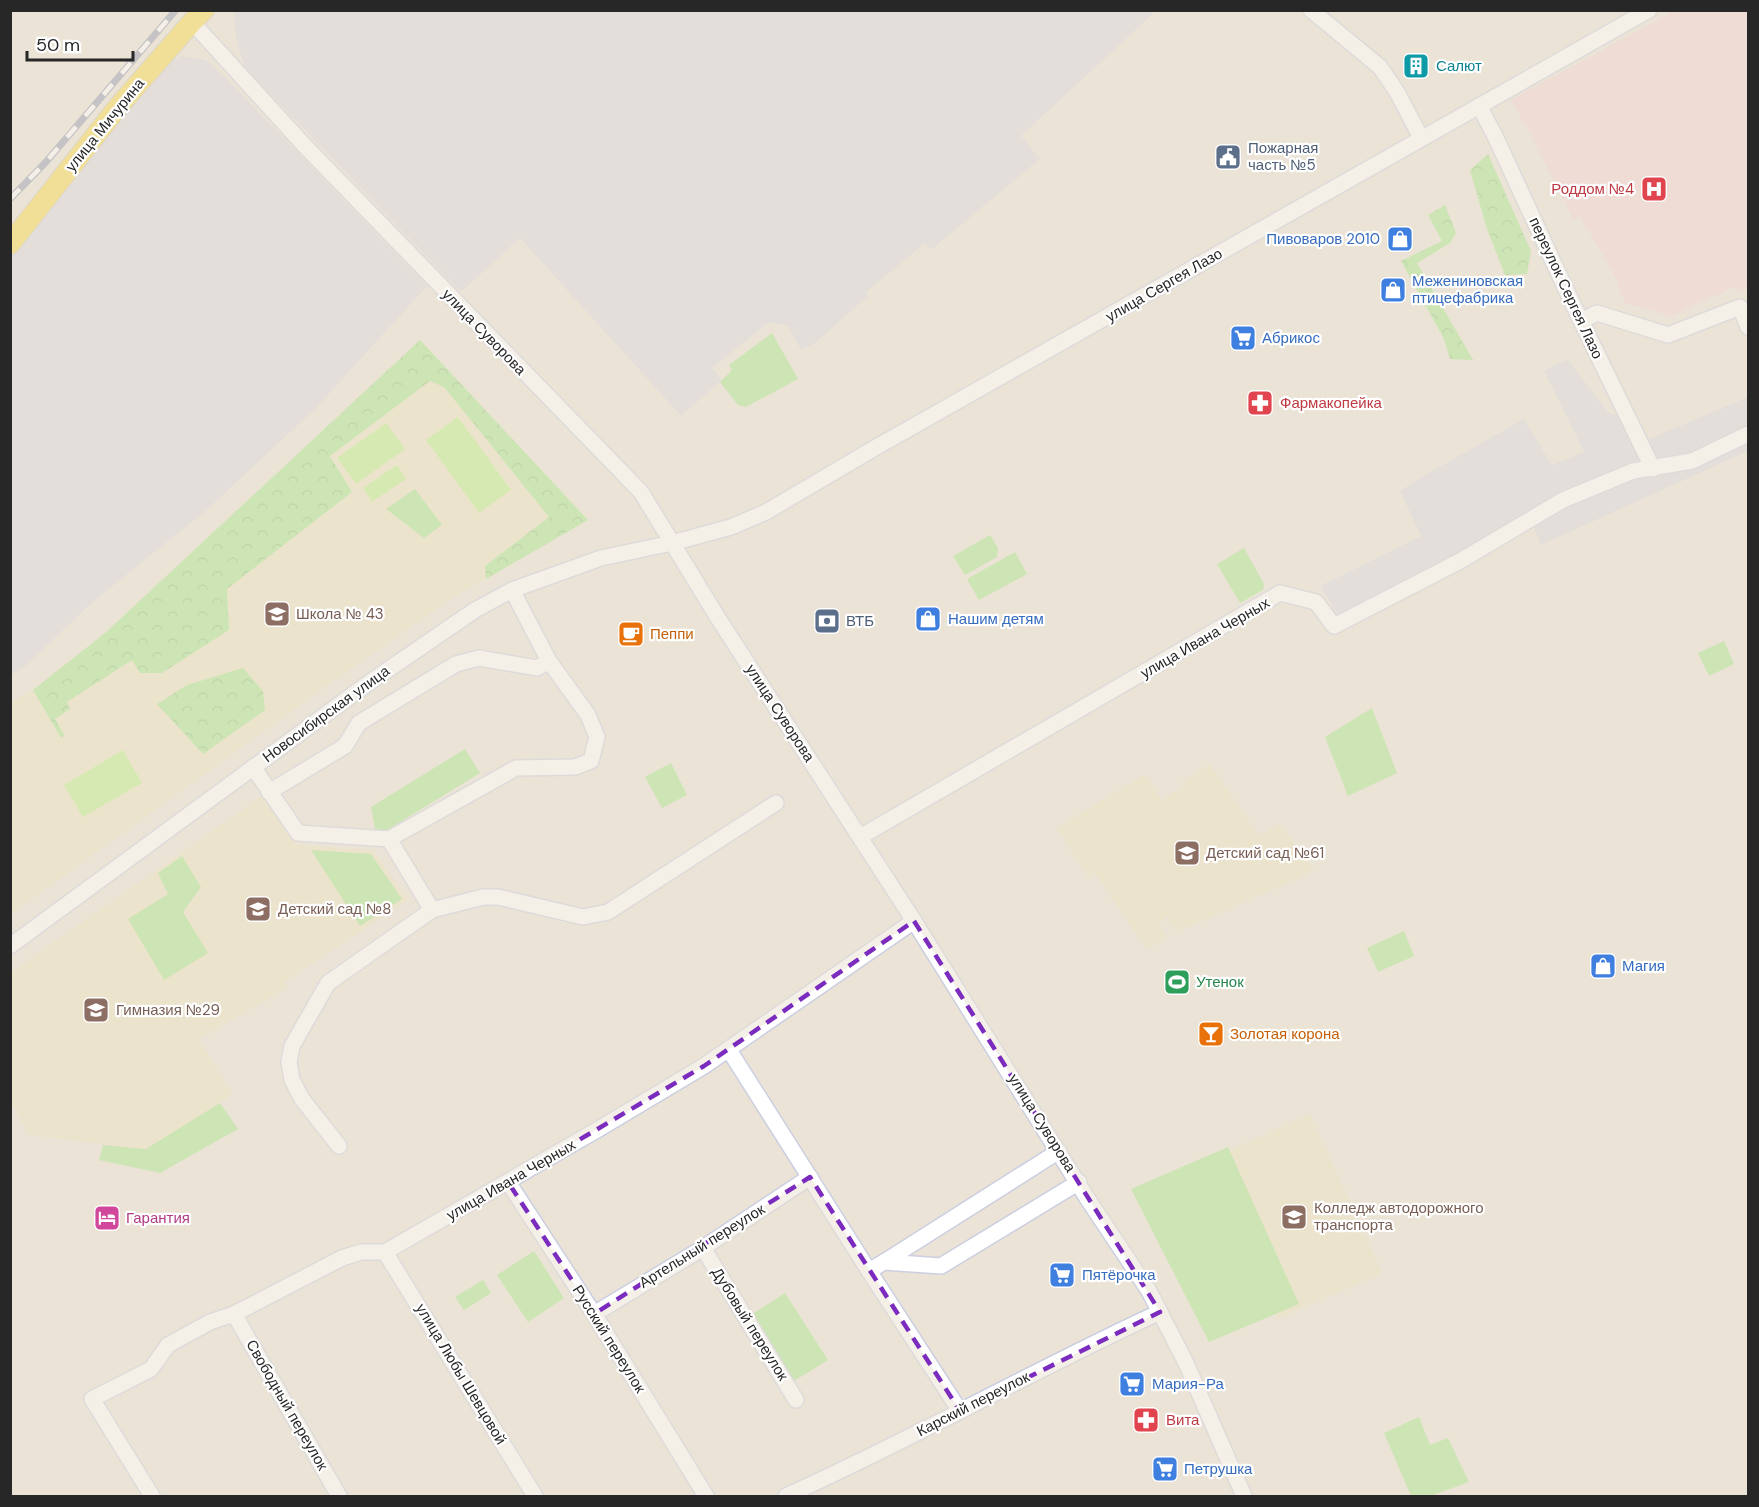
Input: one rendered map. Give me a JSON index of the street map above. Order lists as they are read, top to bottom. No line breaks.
{"streets":{"main road":["улица Мичурина"],"street":["улица Сергея Лазо","переулок Сергея Лазо","улица Суворова","улица Ивана Черных","Новосибирская улица","Артельный переулок","Дубовый переулок","Русский переулок","улица Любы Шевцовой","Карский переулок","Свободный переулок"]},"crossings":[["улица Мичурина","улица Суворова"],["улица Сергея Лазо","переулок Сергея Лазо"],["улица Сергея Лазо","улица Суворова"],["улица Сергея Лазо","Новосибирская улица"],["переулок Сергея Лазо","улица Ивана Черных"],["улица Суворова","улица Ивана Черных"],["улица Суворова","Новосибирская улица"],["улица Суворова","Карский переулок"],["улица Ивана Черных","Русский переулок"],["улица Ивана Черных","улица Любы Шевцовой"],["улица Ивана Черных","Свободный переулок"],["Артельный переулок","Дубовый переулок"],["Артельный переулок","Русский переулок"]],"places":{"building":["Салют"],"public building":["Пожарная часть №5"],"hospital":["Роддом №4"],"shop":["Пивоваров 2010","Межениновская птицефабрика","Нашим детям","Магия"],"supermarket":["Абрикос","Пятёрочка","Мария-Ра","Петрушка"],"pharmacy":["Фармакопейка","Вита"],"school or university":["Школа № 43","Детский сад №61","Детский сад №8","Гимназия №29","Колледж автодорожного транспорта"],"bank":["ВТБ"],"cafe":["Пеппи"],"sports":["Утенок"],"bar":["Золотая корона"],"hotel":["Гарантия"]},"scale_bar":"50 m"}
